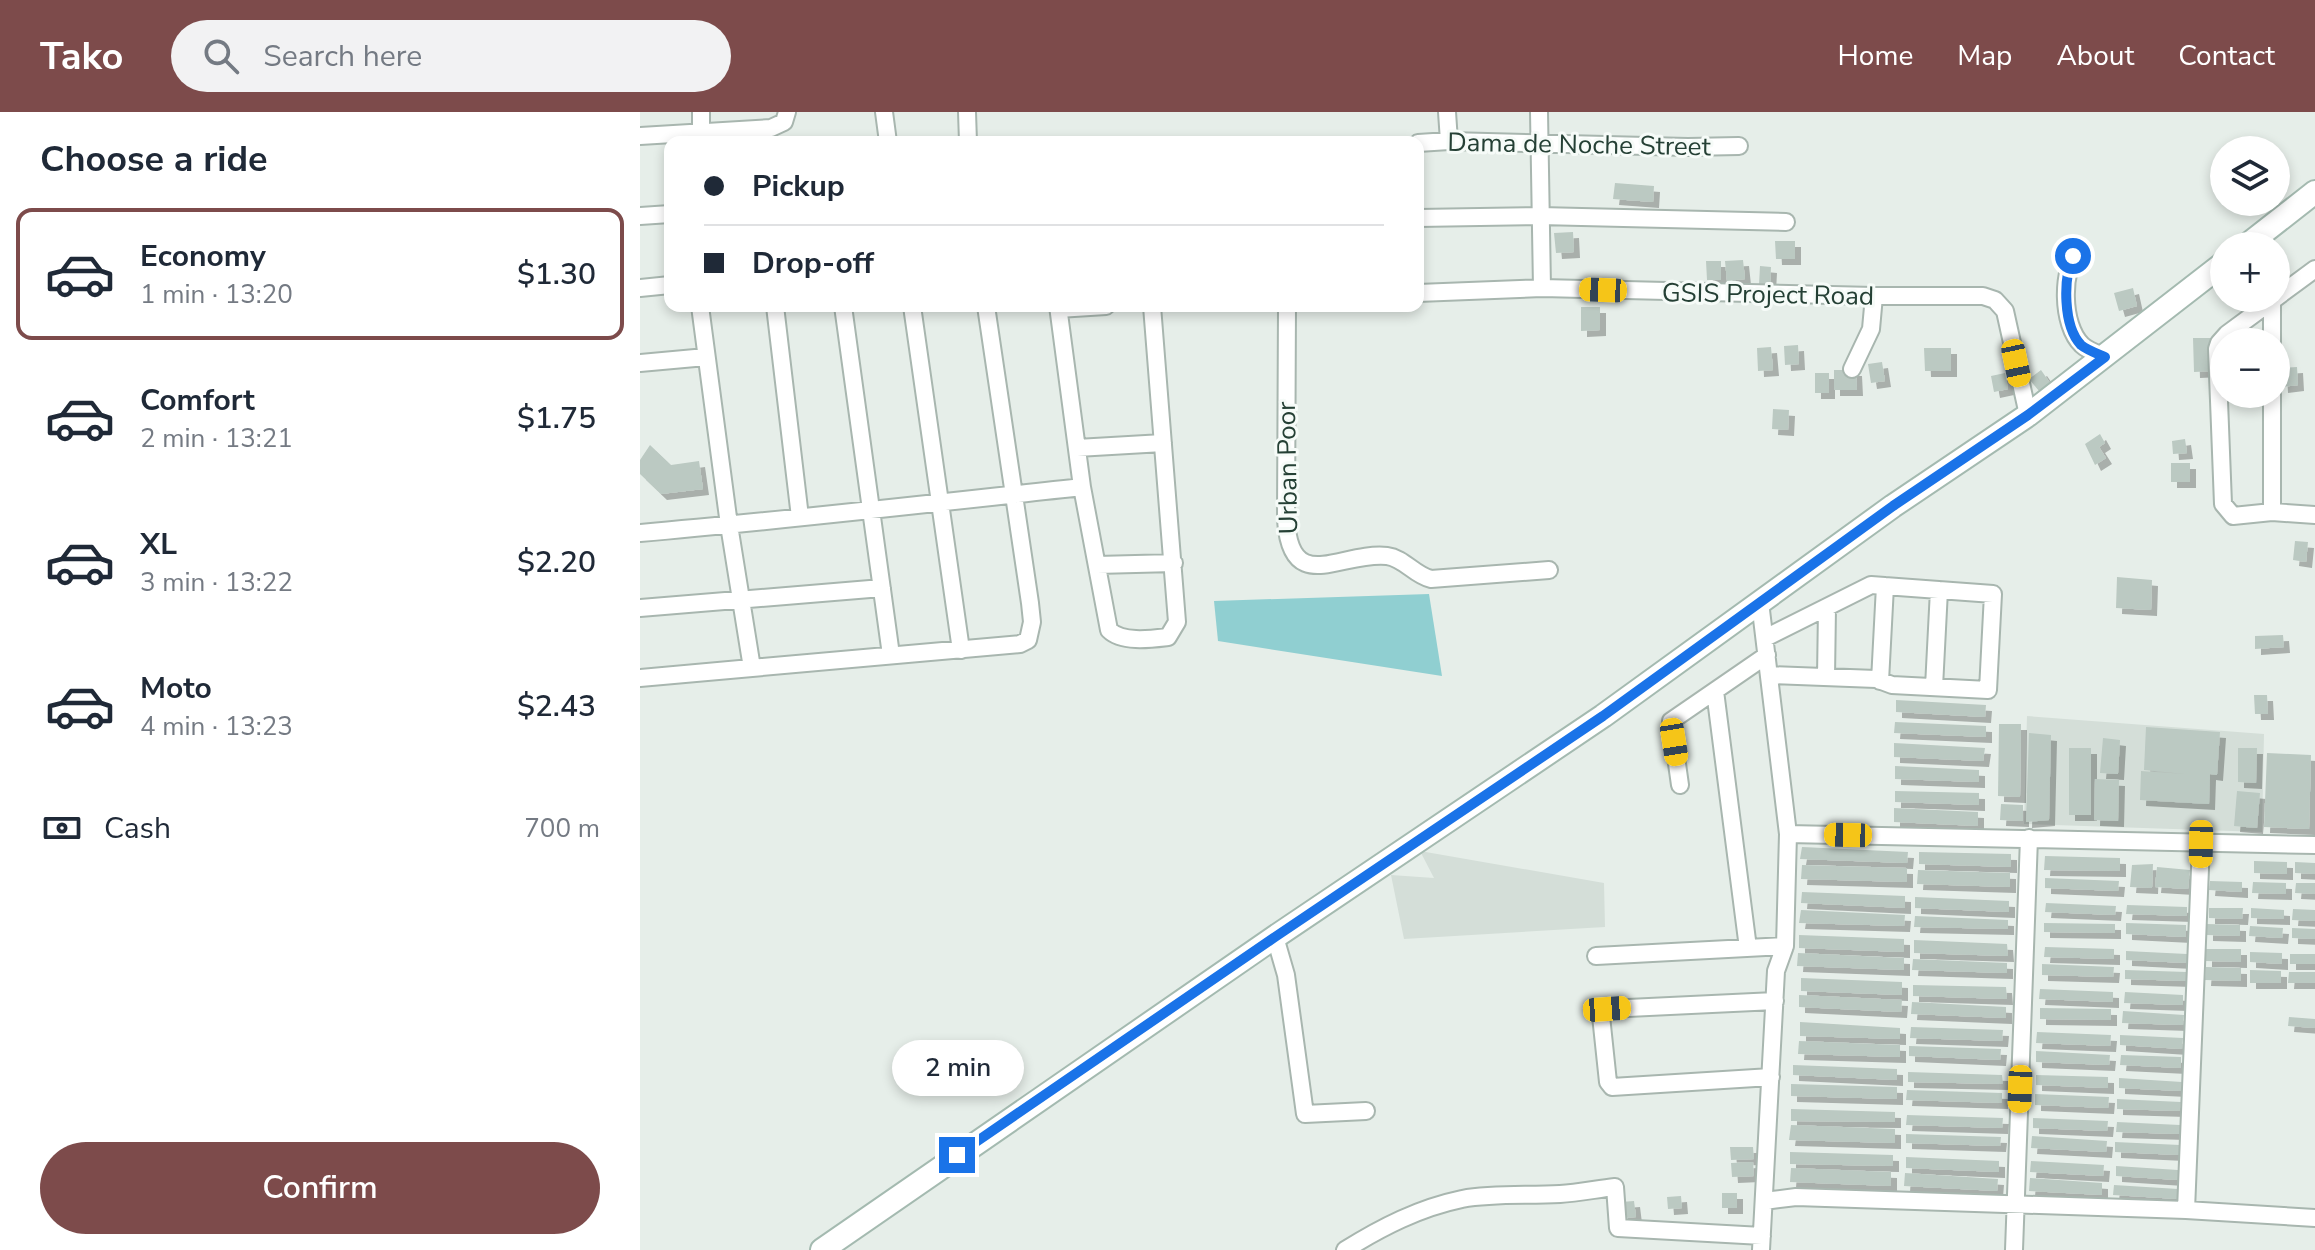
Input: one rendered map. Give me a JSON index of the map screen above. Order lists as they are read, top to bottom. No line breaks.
{"streets":{"street":["Dama de Noche Street","GSIS Project Road","Urban Poor"]},"page":{"header":"Tako","search":"Search here","nav":["Home","Map","About","Contact"],"heading":"Choose a ride","map_buttons":["+","−"],"banner":["Pickup","Drop-off"],"list":[{"name":"Economy","note":"1 min · 13:20","value":"$1.30"},{"name":"Comfort","note":"2 min · 13:21","value":"$1.75"},{"name":"XL","note":"3 min · 13:22","value":"$2.20"},{"name":"Moto","note":"4 min · 13:23","value":"$2.43"}],"pay":["Cash","700 m"],"bubble":"2 min","buttons":"Confirm"}}
